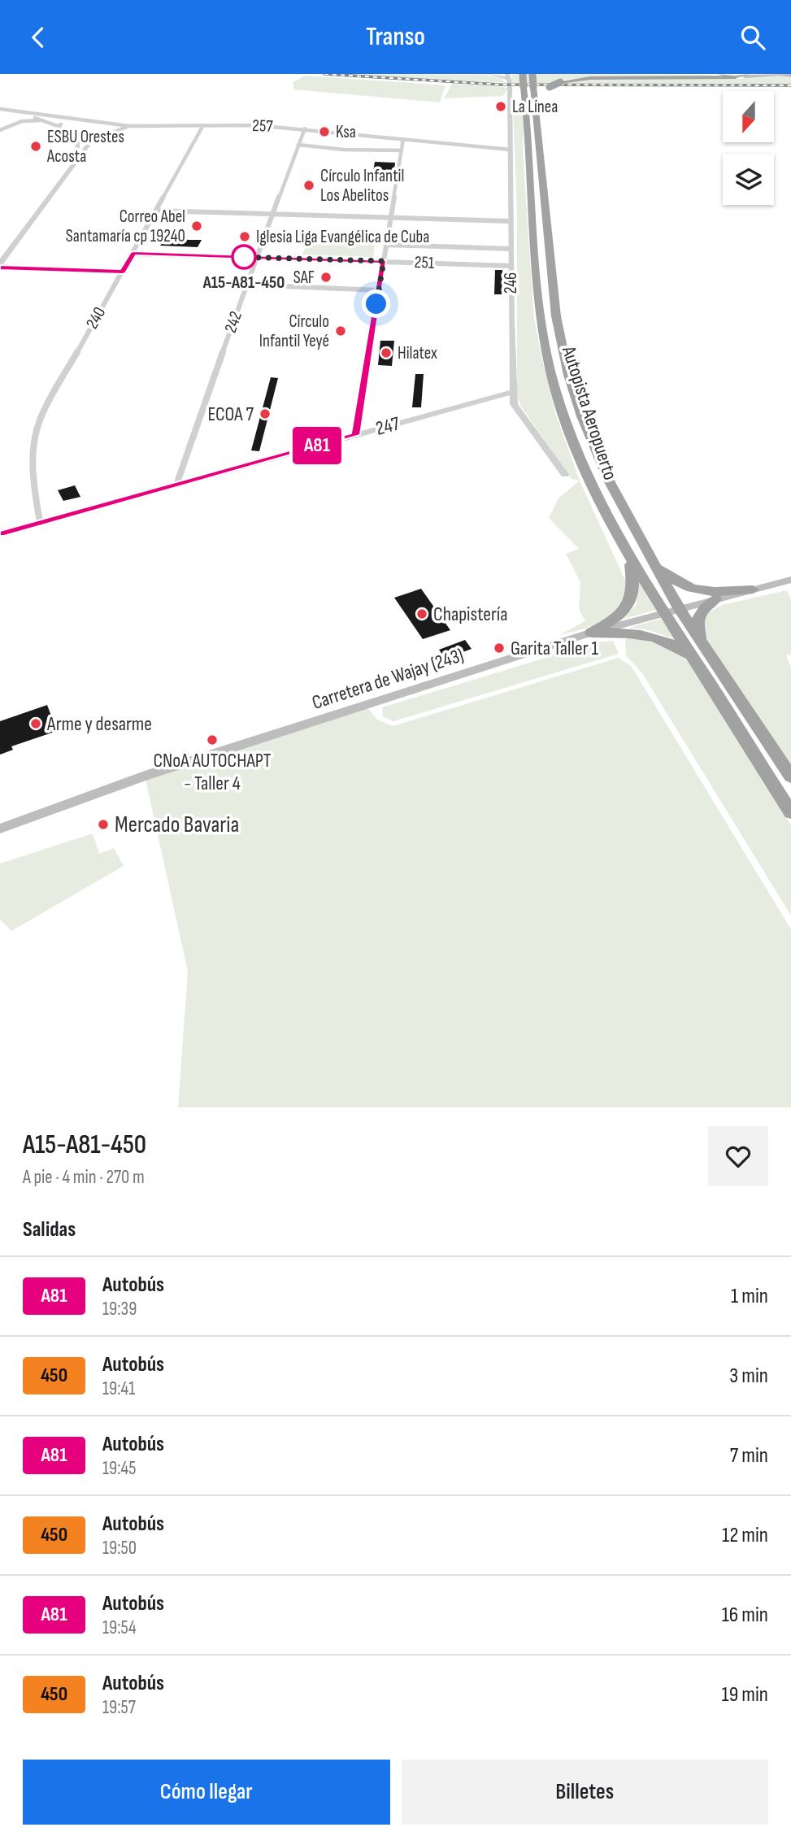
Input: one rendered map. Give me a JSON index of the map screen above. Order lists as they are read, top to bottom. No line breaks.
{"streets":{"highway":["Autopista Aeropuerto"],"main road":["Carretera de Wajay (243)"],"street":["257","251","246","240","242","247"]},"crossings":[["257","246"],["257","240"],["257","242"],["251","246"],["251","240"],["251","242"],["246","247"],["240","247"],["242","247"],["Autopista Aeropuerto","Carretera de Wajay (243)"]],"places":["La Línea","Ksa","ESBU Orestes Acosta","Círculo Infantil Los Abelitos","Correo Abel Santamaría cp 19240","Iglesia Liga Evangélica de Cuba","A15-A81-450","SAF","Círculo Infantil Yeyé","Hilatex","ECOA 7","Chapistería","Garita Taller 1","Arme y desarme","CNoA AUTOCHAPT - Taller 4","Mercado Bavaria"],"lines":["bus line A81"],"north":"bottom","page":{"header":"Transo","on_map":"A81","heading":[["A15-A81-450","A pie · 4 min · 270 m"],"Salidas"],"list":[{"mark":"A81","name":"Autobús","note":"19:39","value":"1 min"},{"mark":"450","name":"Autobús","note":"19:41","value":"3 min"},{"mark":"A81","name":"Autobús","note":"19:45","value":"7 min"},{"mark":"450","name":"Autobús","note":"19:50","value":"12 min"},{"mark":"A81","name":"Autobús","note":"19:54","value":"16 min"},{"mark":"450","name":"Autobús","note":"19:57","value":"19 min"}],"buttons":["Cómo llegar","Billetes"]}}
